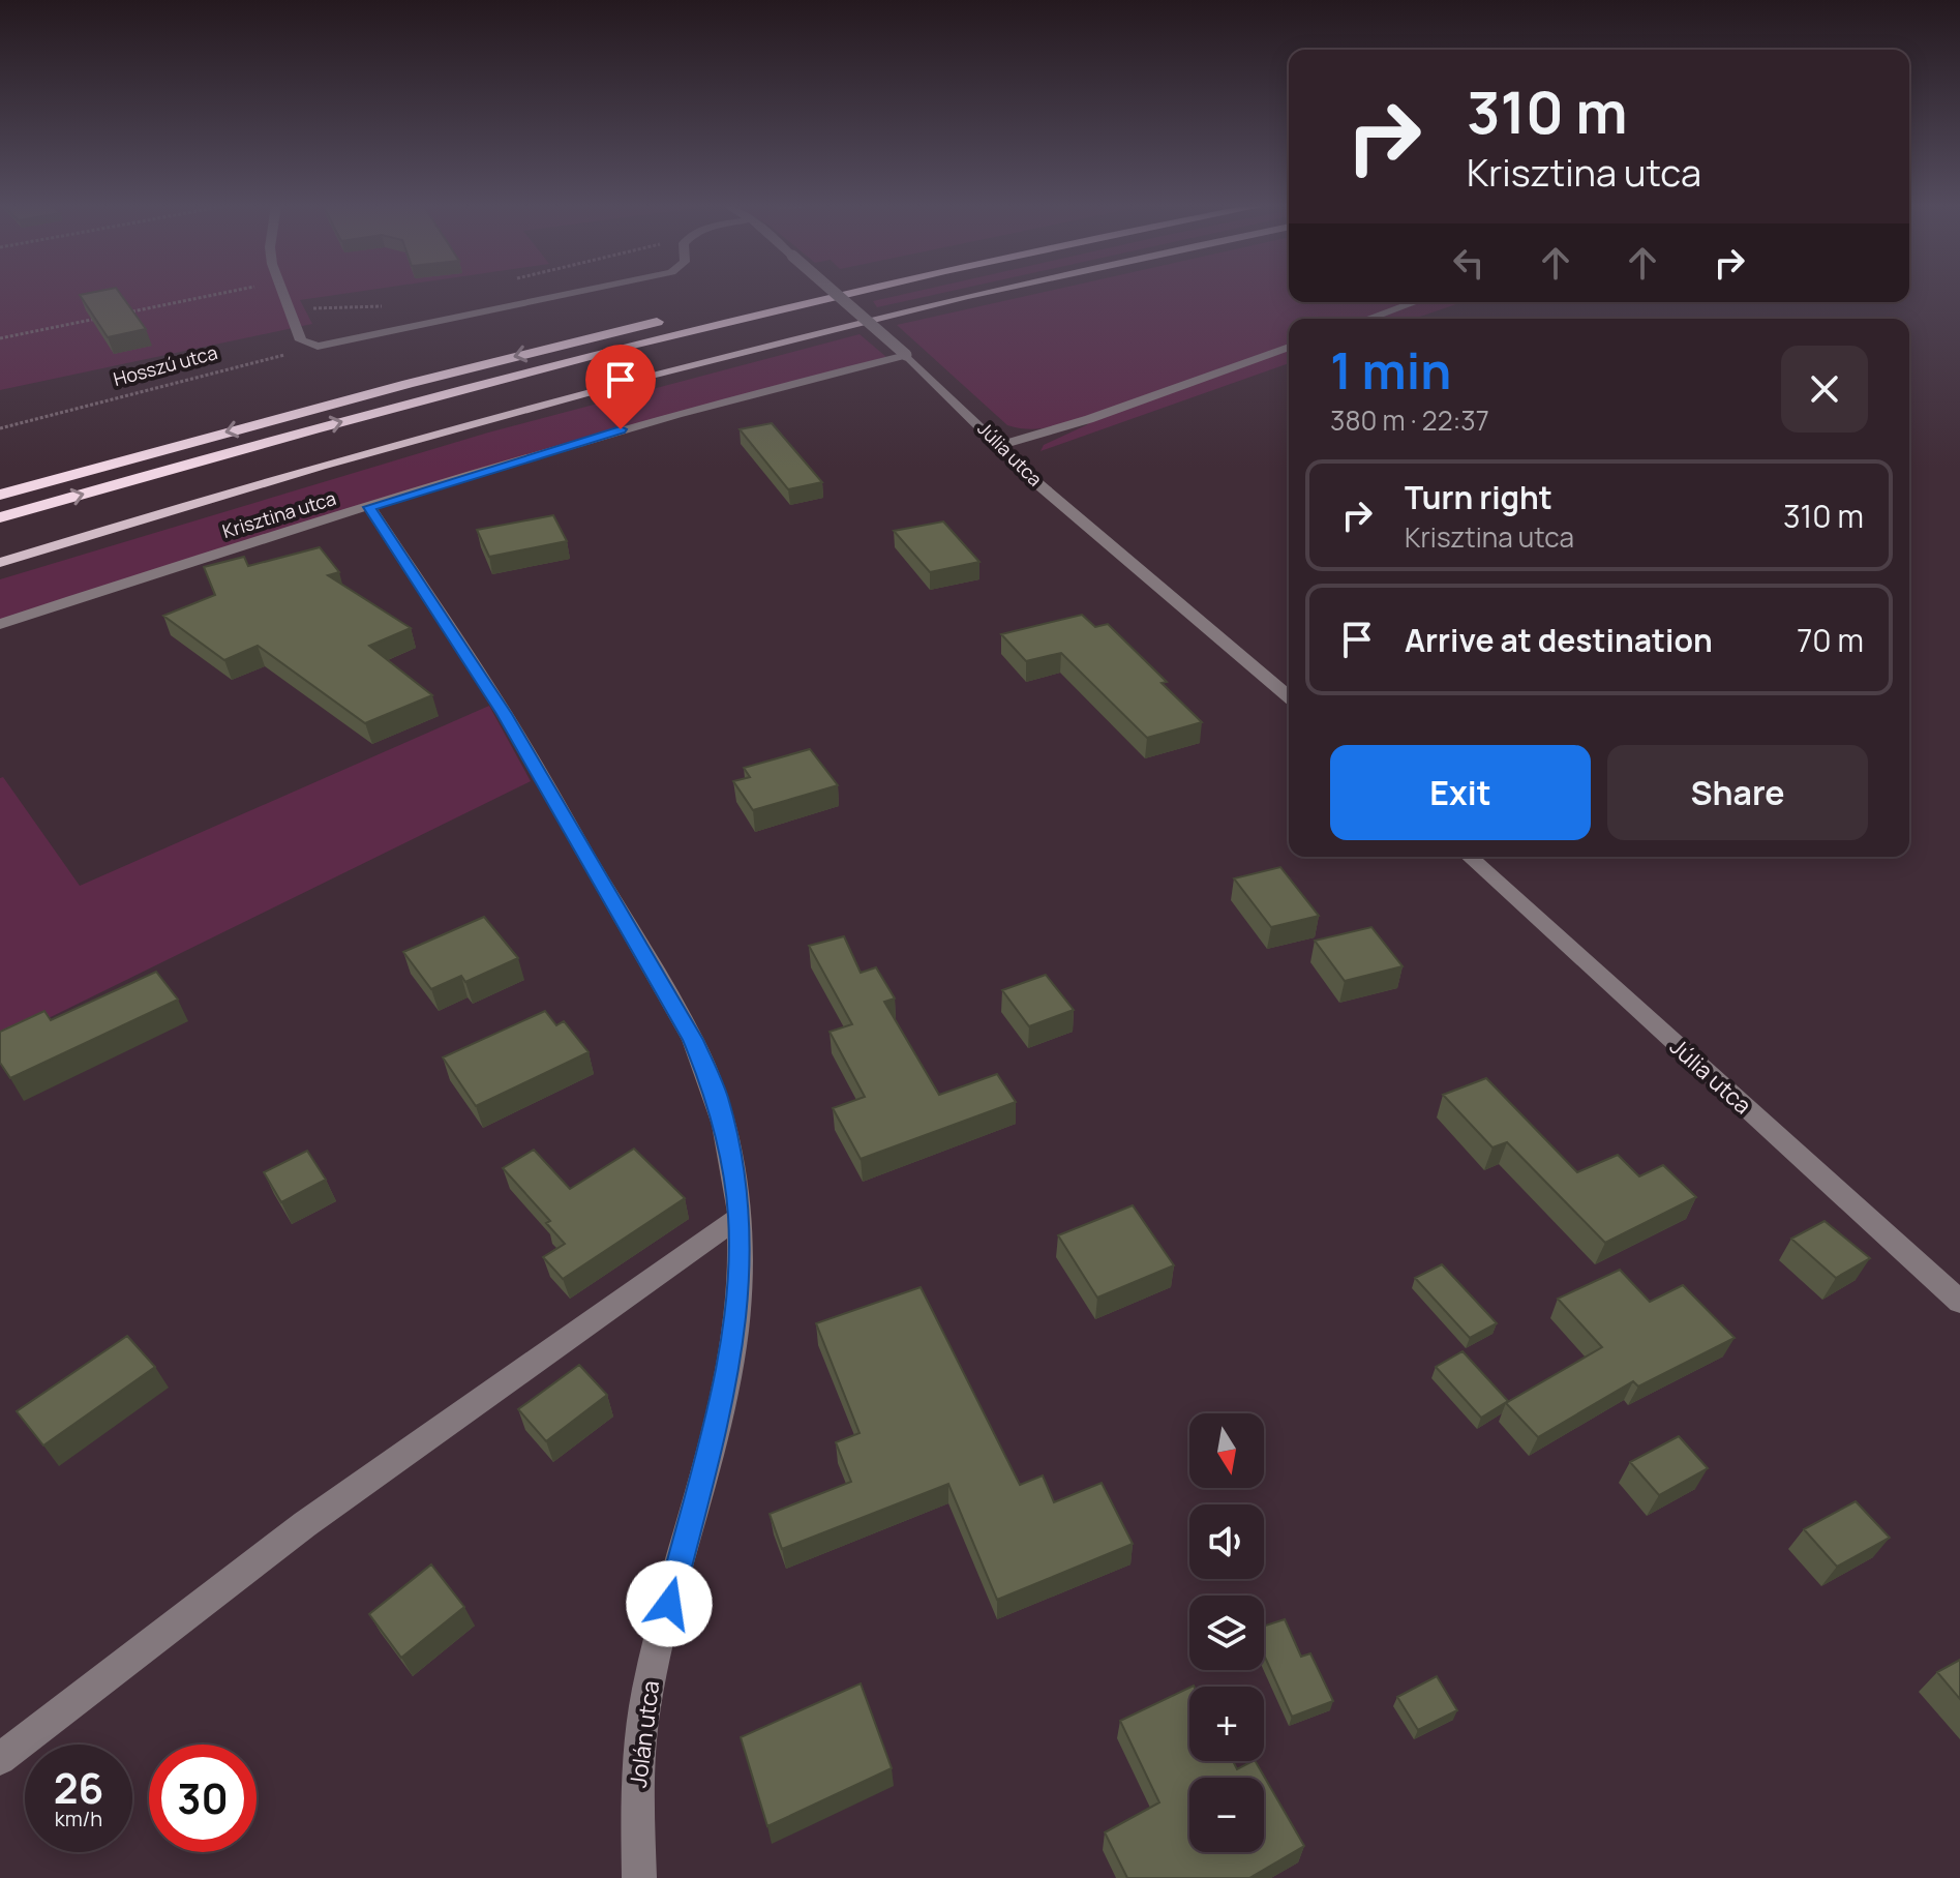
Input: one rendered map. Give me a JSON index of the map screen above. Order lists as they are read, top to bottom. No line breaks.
{"streets":{"street":["Júlia utca","Krisztina utca","Jolán utca"],"path":["Hosszú utca"]},"crossings":[["Júlia utca","Krisztina utca"],["Krisztina utca","Jolán utca"]],"north":"bottom","page":{"turn":["310 m","Krisztina utca"],"heading":["1 min","380 m · 22:37"],"list":[{"name":"Turn right","note":"Krisztina utca","value":"310 m"},{"name":"Arrive at destination","value":"70 m"}],"buttons":["Exit","Share"],"map_buttons":["+","−"],"speed":"26 km/h","limit":"30"}}
